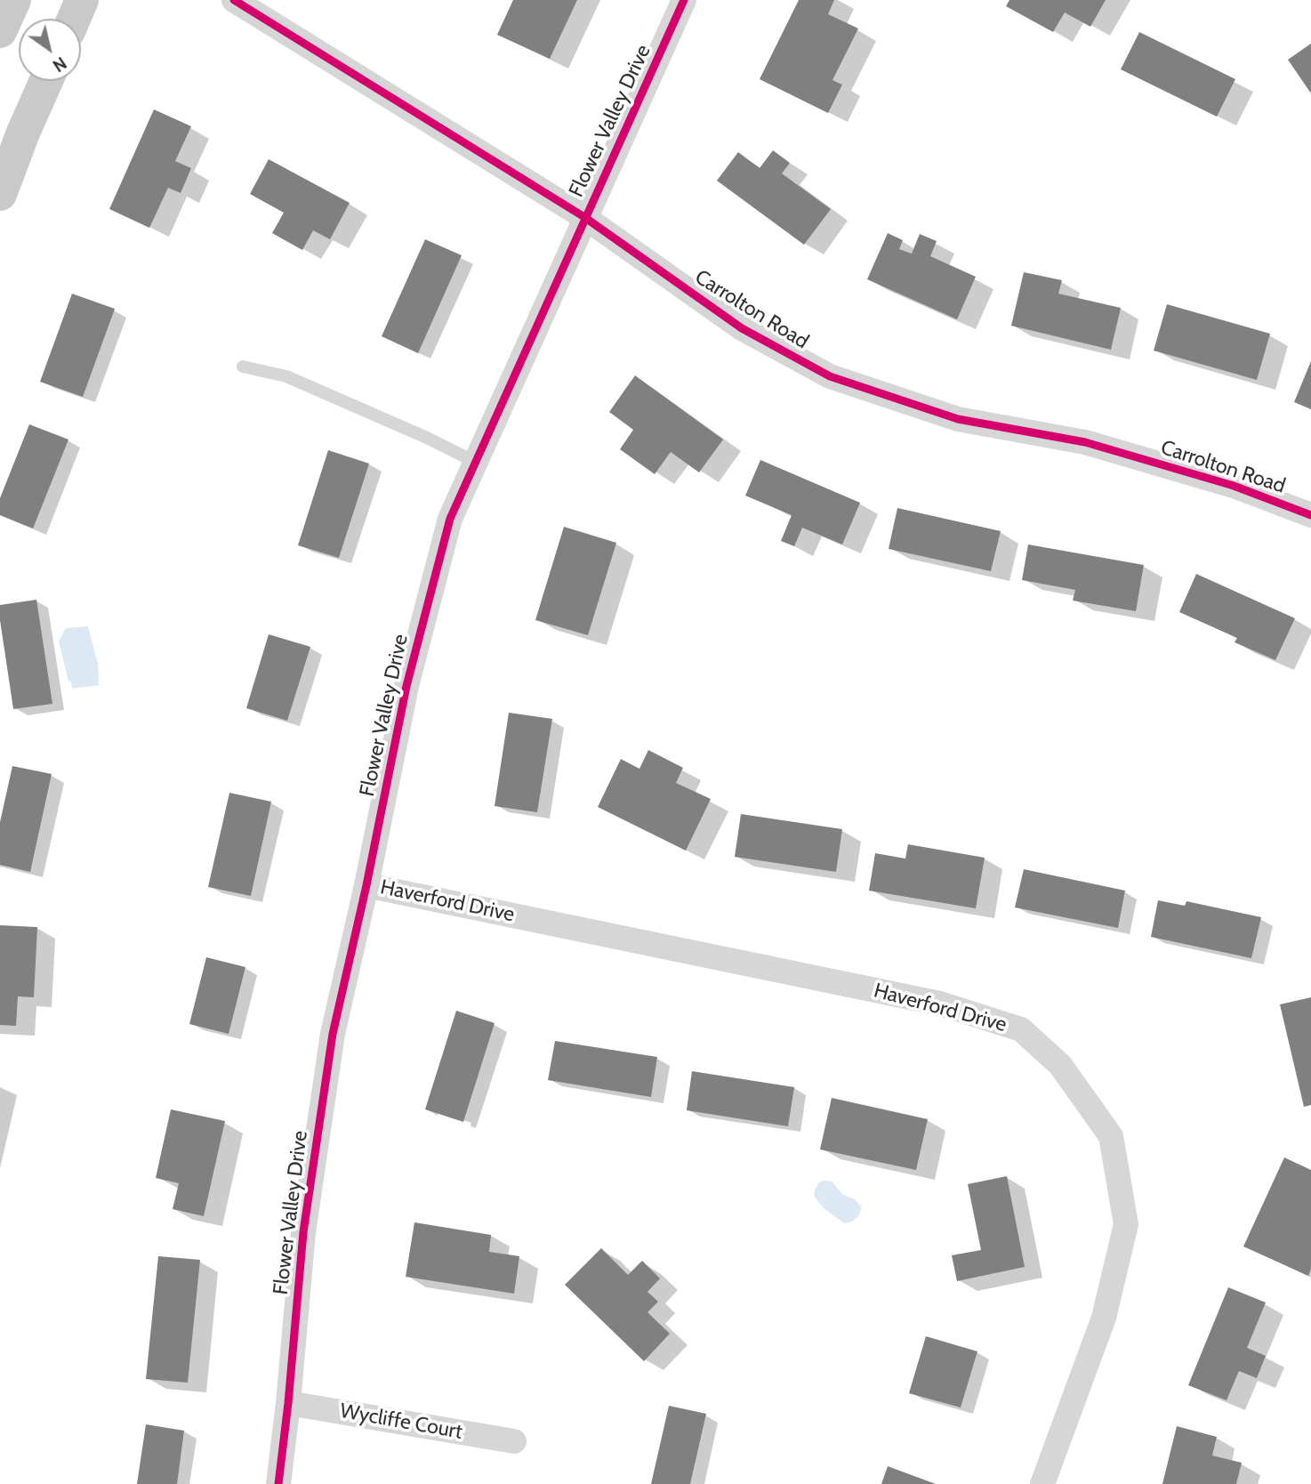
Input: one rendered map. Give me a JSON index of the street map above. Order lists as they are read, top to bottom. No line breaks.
{"streets":{"street":["Flower Valley Drive","Carrolton Road","Haverford Drive","Wycliffe Court"]},"crossings":[["Flower Valley Drive","Carrolton Road"],["Flower Valley Drive","Haverford Drive"],["Flower Valley Drive","Wycliffe Court"]],"north":"bottom right"}
